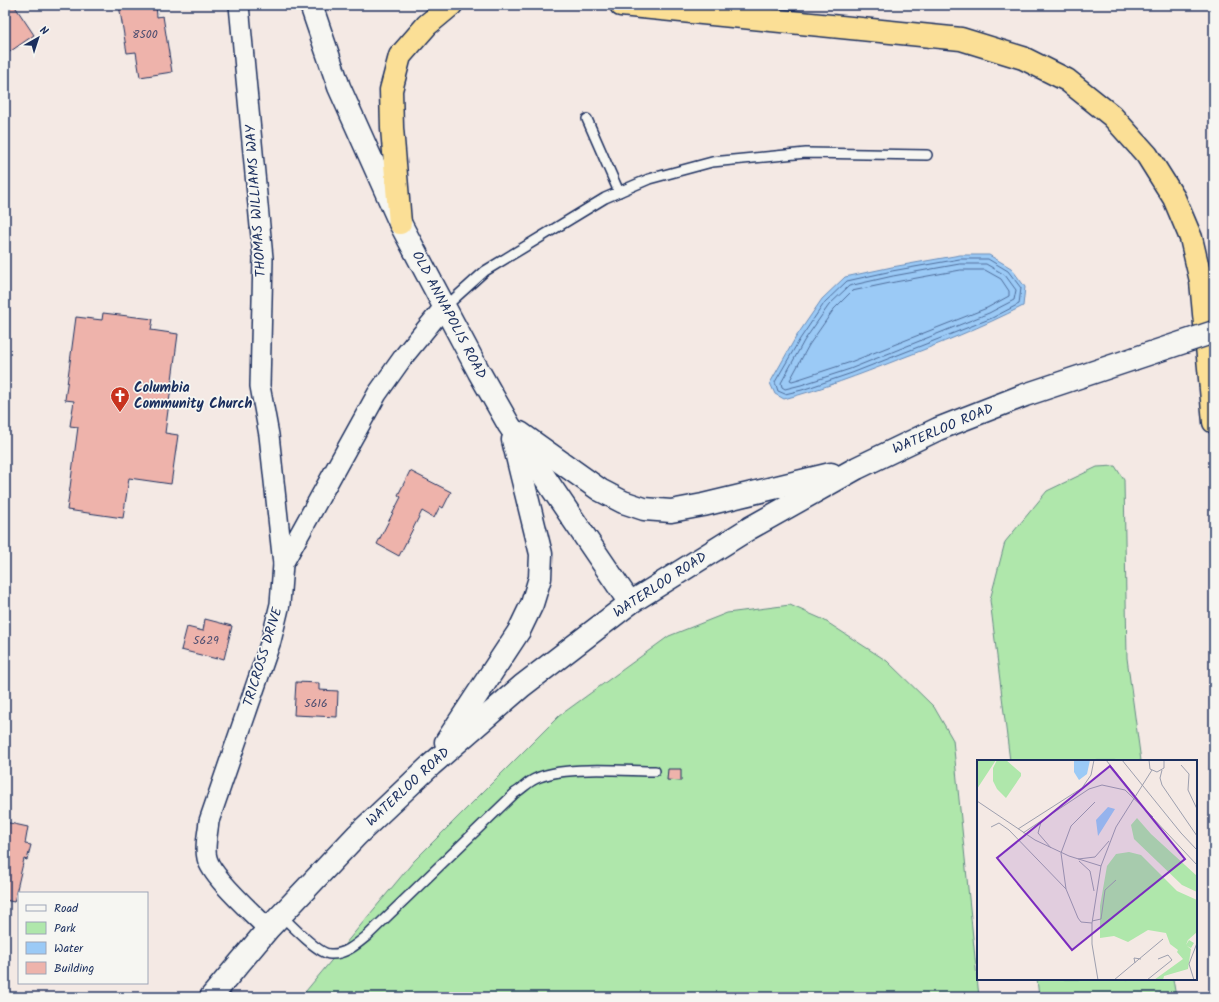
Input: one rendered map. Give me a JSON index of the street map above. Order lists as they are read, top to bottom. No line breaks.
{"streets":{"main road":["OLD ANNAPOLIS ROAD","WATERLOO ROAD"],"street":["THOMAS WILLIAMS WAY","TRICROSS DRIVE"]},"crossings":[["THOMAS WILLIAMS WAY","TRICROSS DRIVE"],["OLD ANNAPOLIS ROAD","WATERLOO ROAD"],["OLD ANNAPOLIS ROAD","TRICROSS DRIVE"],["WATERLOO ROAD","TRICROSS DRIVE"]],"places":{"church":["Columbia Community Church"]},"house_numbers":["8500","5629","5616"],"legend":["Road","Park","Water","Building"],"north":"top right"}
